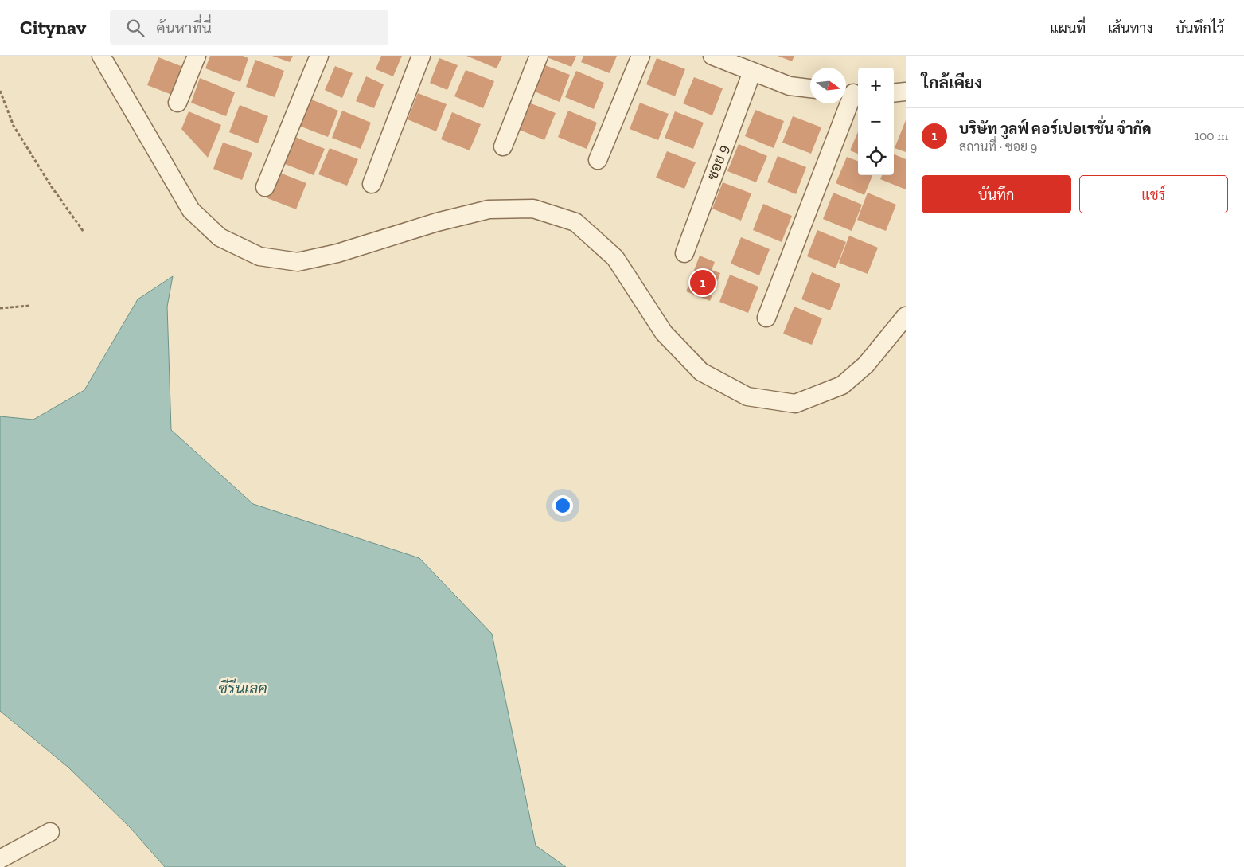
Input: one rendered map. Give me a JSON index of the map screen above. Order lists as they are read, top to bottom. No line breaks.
{"streets":{"street":["ซอย 9"]},"water":["ซีรีนเลค"],"north":"right","page":{"header":"Citynav","search":"ค้นหาที่นี่","nav":["แผนที่","เส้นทาง","บันทึกไว้"],"heading":"ใกล้เคียง","map_buttons":["+","−"],"list":[{"mark":"1","name":"บริษัท วูลฟ์ คอร์เปอเรชั่น จำกัด","note":"สถานที่ · ซอย 9","value":"100 m"}],"buttons":["บันทึก","แชร์"],"pins":"1"}}
